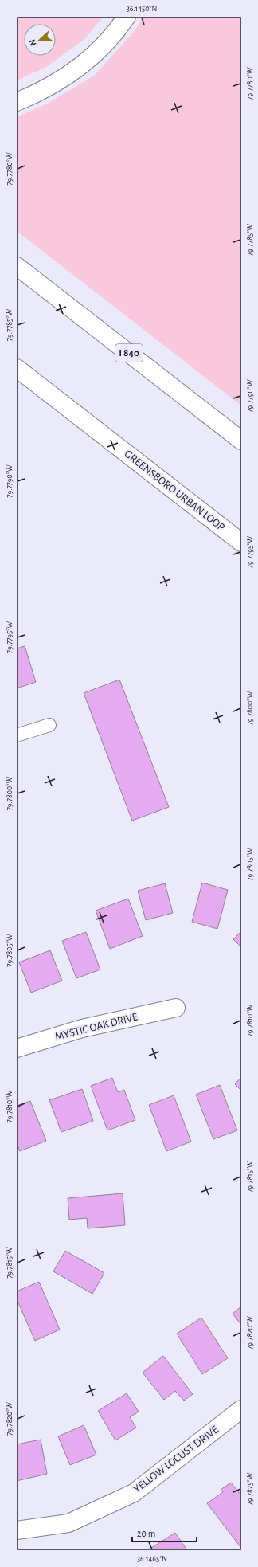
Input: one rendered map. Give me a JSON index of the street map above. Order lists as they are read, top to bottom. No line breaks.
{"streets":{"main road":["I 840","GREENSBORO URBAN LOOP","MYSTIC OAK DRIVE","YELLOW LOCUST DRIVE"]},"scale_bar":"20 m","north":"left","coordinates":["36.1450°N","79.7780°W","79.7785°W","79.7790°W","79.7795°W","79.7800°W","79.7805°W","79.7810°W","79.7815°W","79.7820°W","79.7825°W","36.1465°N"]}
